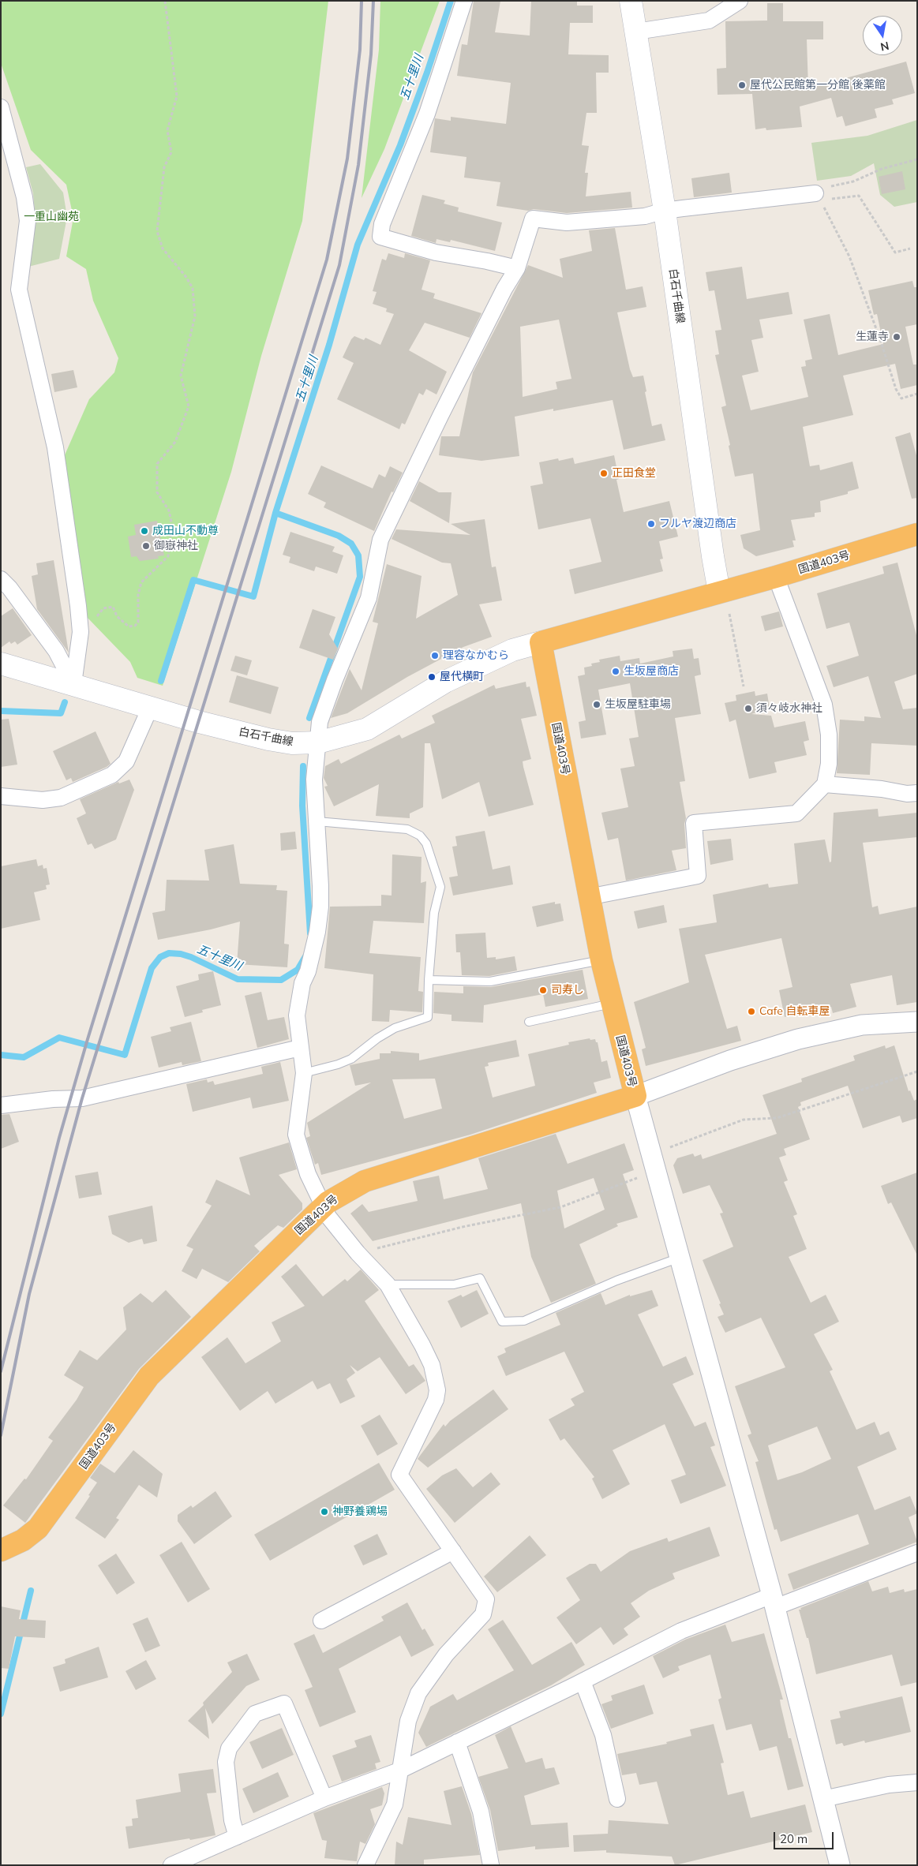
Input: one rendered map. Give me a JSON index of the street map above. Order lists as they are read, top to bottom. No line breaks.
{"streets":{"highway":["国道403号"],"main road":["白石千曲線"]},"crossings":[["白石千曲線","国道403号"]],"water":["五十里川"],"parks":["一重山幽苑"],"places":["屋代公民館第一分館 後薬館","生蓮寺","正田食堂","フルヤ渡辺商店","成田山不動尊","御嶽神社","理容なかむら","生坂屋商店","屋代横町","生坂屋駐車場","須々岐水神社","司寿し","Cafe 自転車屋","神野養鶏場"],"scale_bar":"20 m","north":"bottom"}
